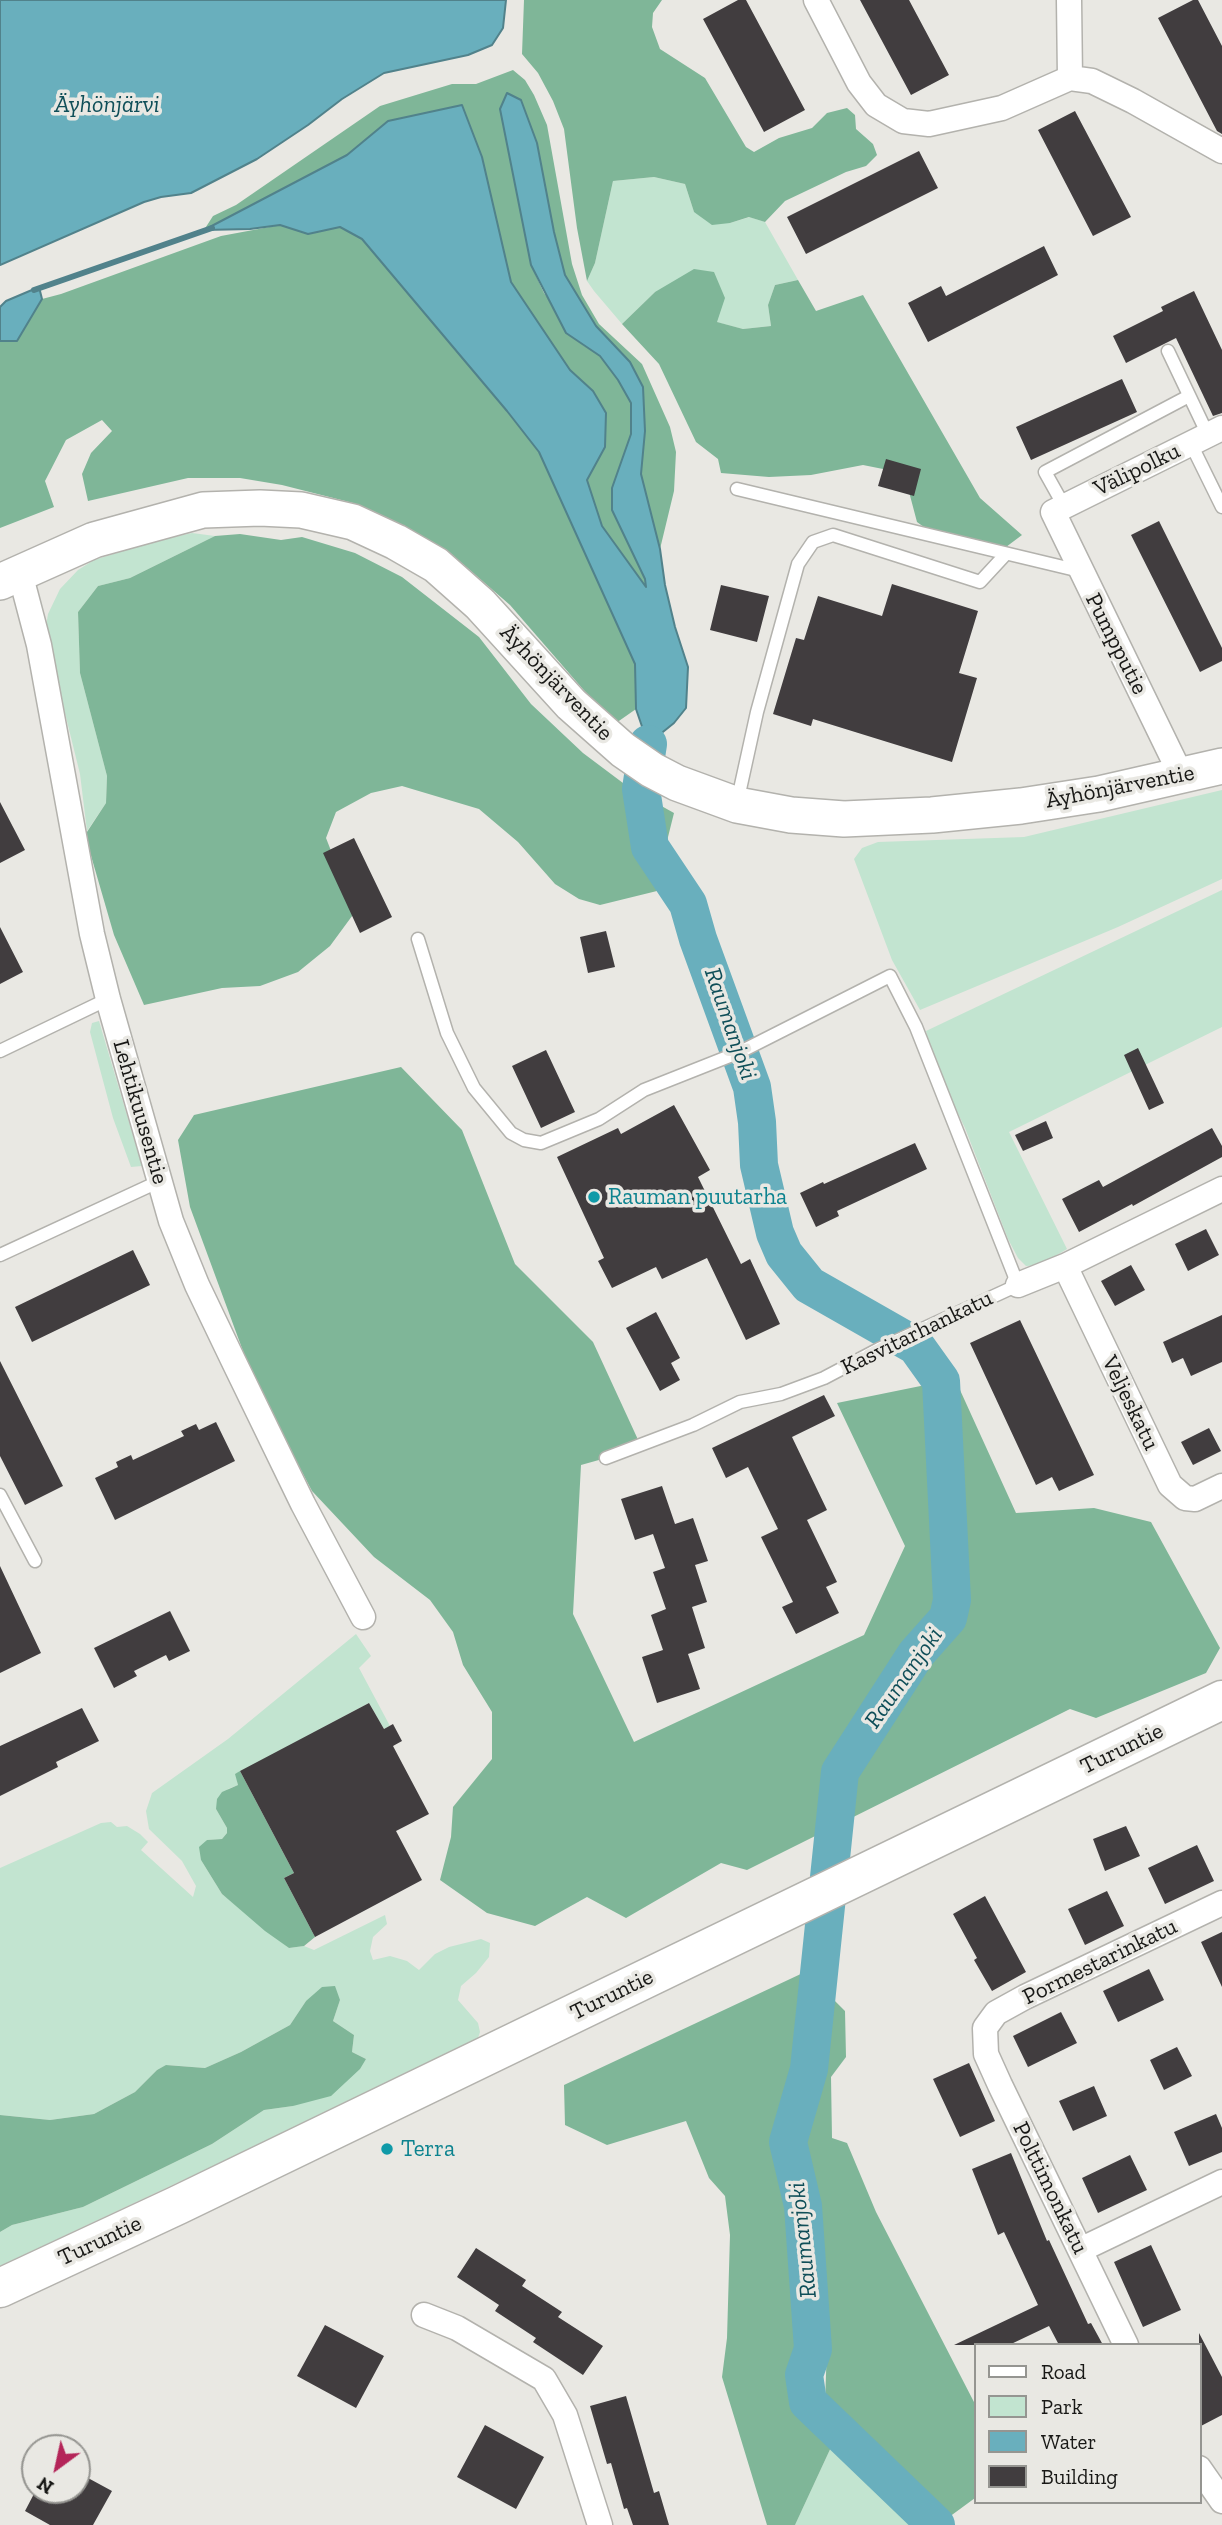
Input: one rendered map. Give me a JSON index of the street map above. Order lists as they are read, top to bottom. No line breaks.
{"streets":{"highway":["Turuntie"],"main road":["Äyhönjärventie"],"street":["Välipolku","Pumpputie","Lehtikuusentie","Kasvitarhankatu","Veljeskatu","Pormestarinkatu","Polttimonkatu"]},"crossings":[["Välipolku","Pumpputie"],["Pumpputie","Äyhönjärventie"],["Äyhönjärventie","Lehtikuusentie"],["Kasvitarhankatu","Veljeskatu"],["Pormestarinkatu","Polttimonkatu"]],"water":["Äyhönjärvi","Raumanjoki"],"places":["Rauman puutarha","Terra"],"legend":["Road","Park","Water","Building"],"north":"bottom left"}
